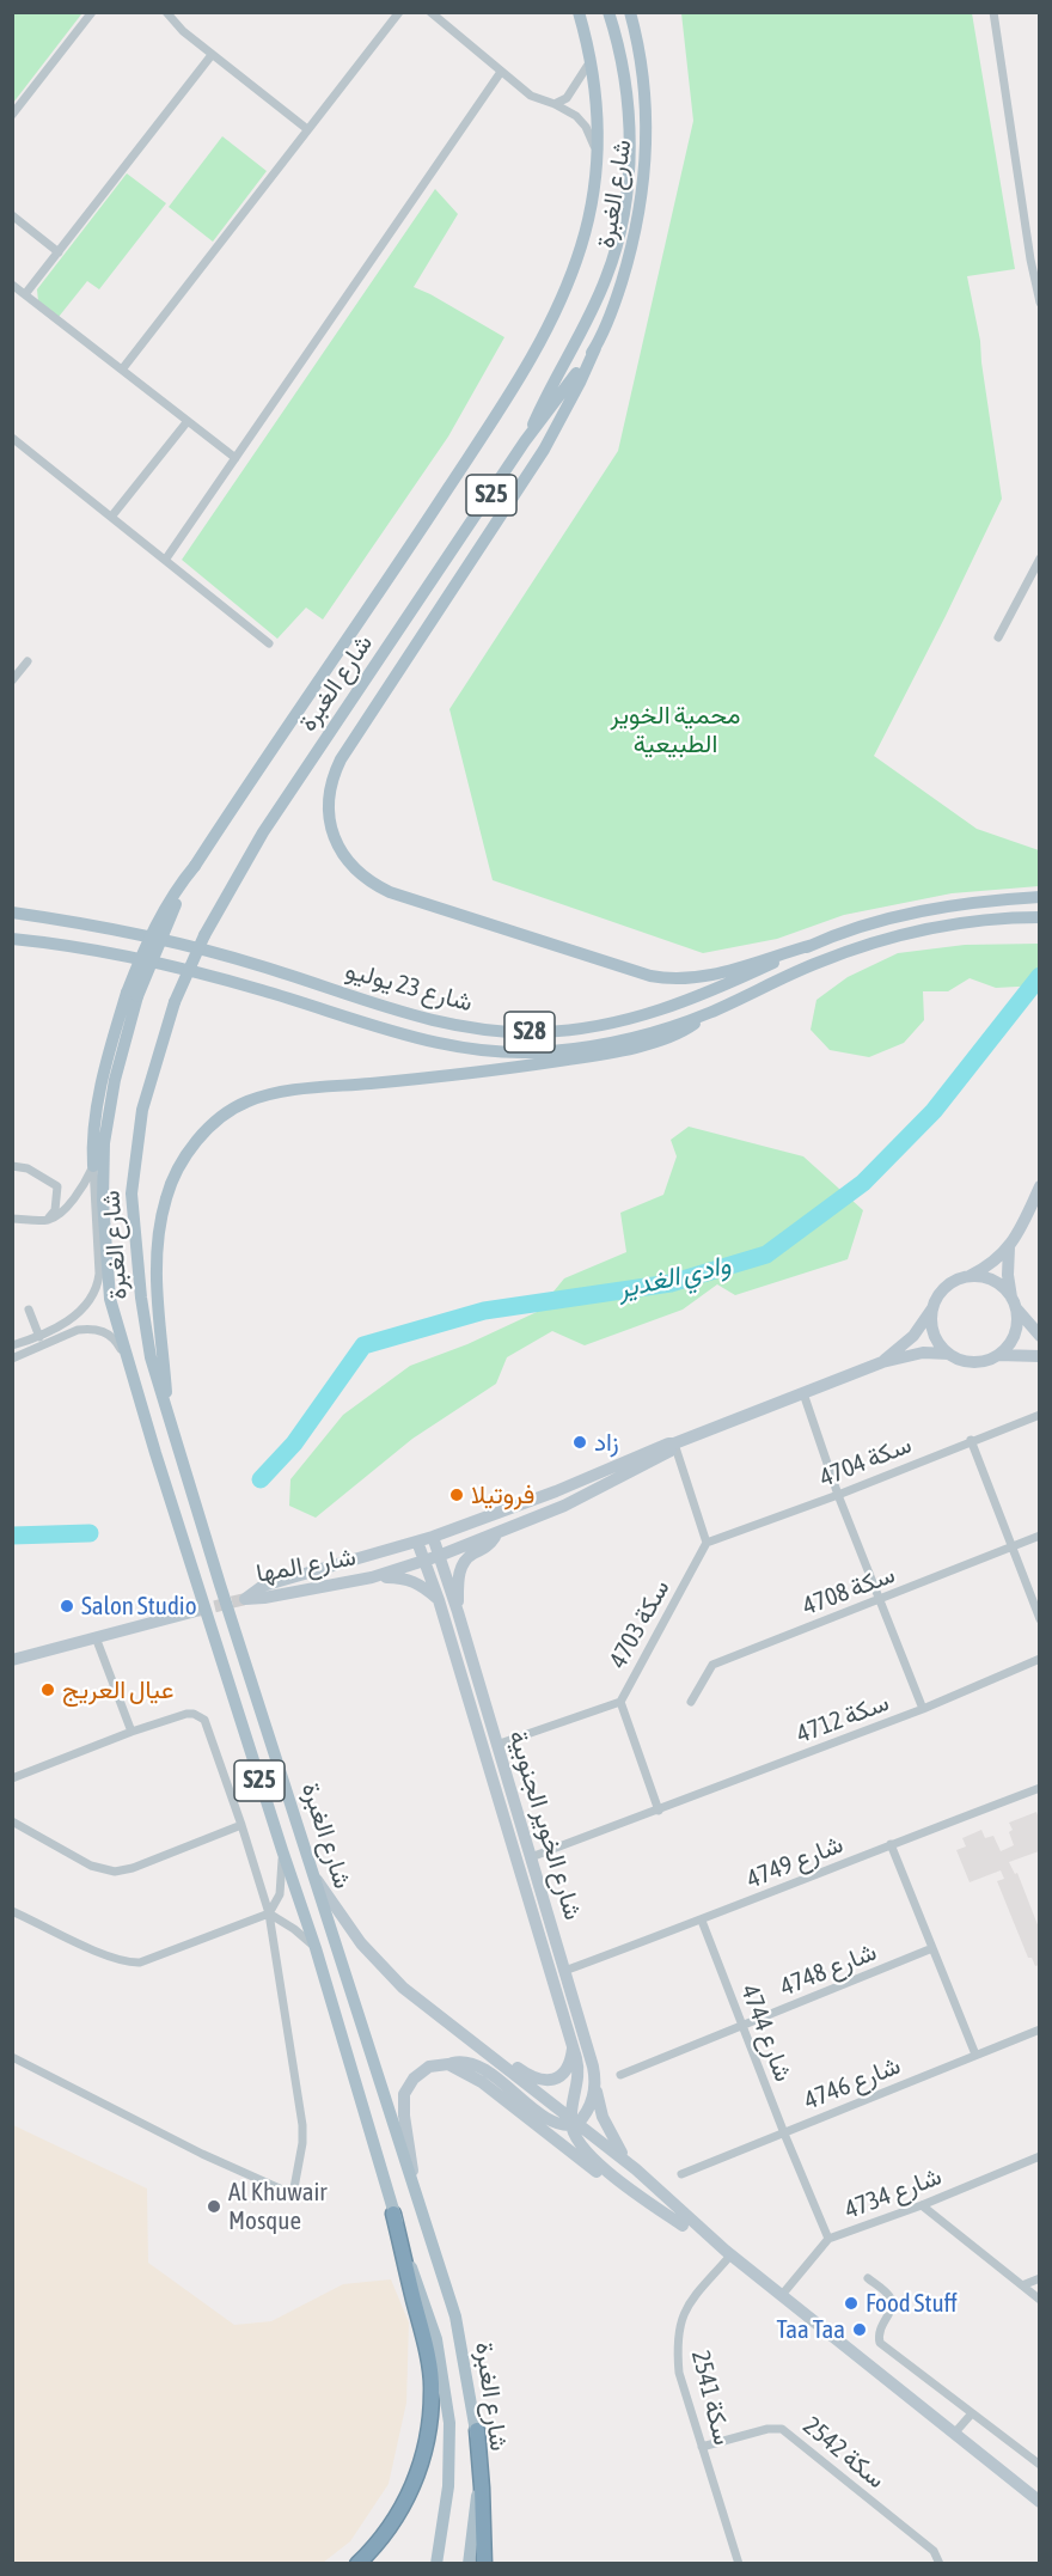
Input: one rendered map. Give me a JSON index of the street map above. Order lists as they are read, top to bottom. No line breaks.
{"streets":{"main road":["شارع الغبرة","S25","شارع 23 يوليو","S28"],"street":["سكة 4704","شارع المها","سكة 4708","4703 سكة","سكة 4712","شارع الخوير الجنوبية","4749 شارع","4748 شارع","4744 شارع","4746 شارع","4734 شارع","سكة 2541","سكة 2542"]},"crossings":[["سكة 4704","4703 سكة"],["شارع المها","شارع الخوير الجنوبية"],["4703 سكة","شارع الخوير الجنوبية"],["سكة 4712","شارع الخوير الجنوبية"],["شارع الخوير الجنوبية","4749 شارع"],["4749 شارع","4744 شارع"],["4748 شارع","4744 شارع"],["4744 شارع","4746 شارع"],["4744 شارع","4734 شارع"],["سكة 2541","سكة 2542"]],"water":["وادي الغدير"],"parks":["محمية الخوير الطبيعية"],"places":["زاد","فروتيلا","Salon Studio","عيال العريج","Al Khuwair Mosque","Food Stuff","Taa Taa"]}
